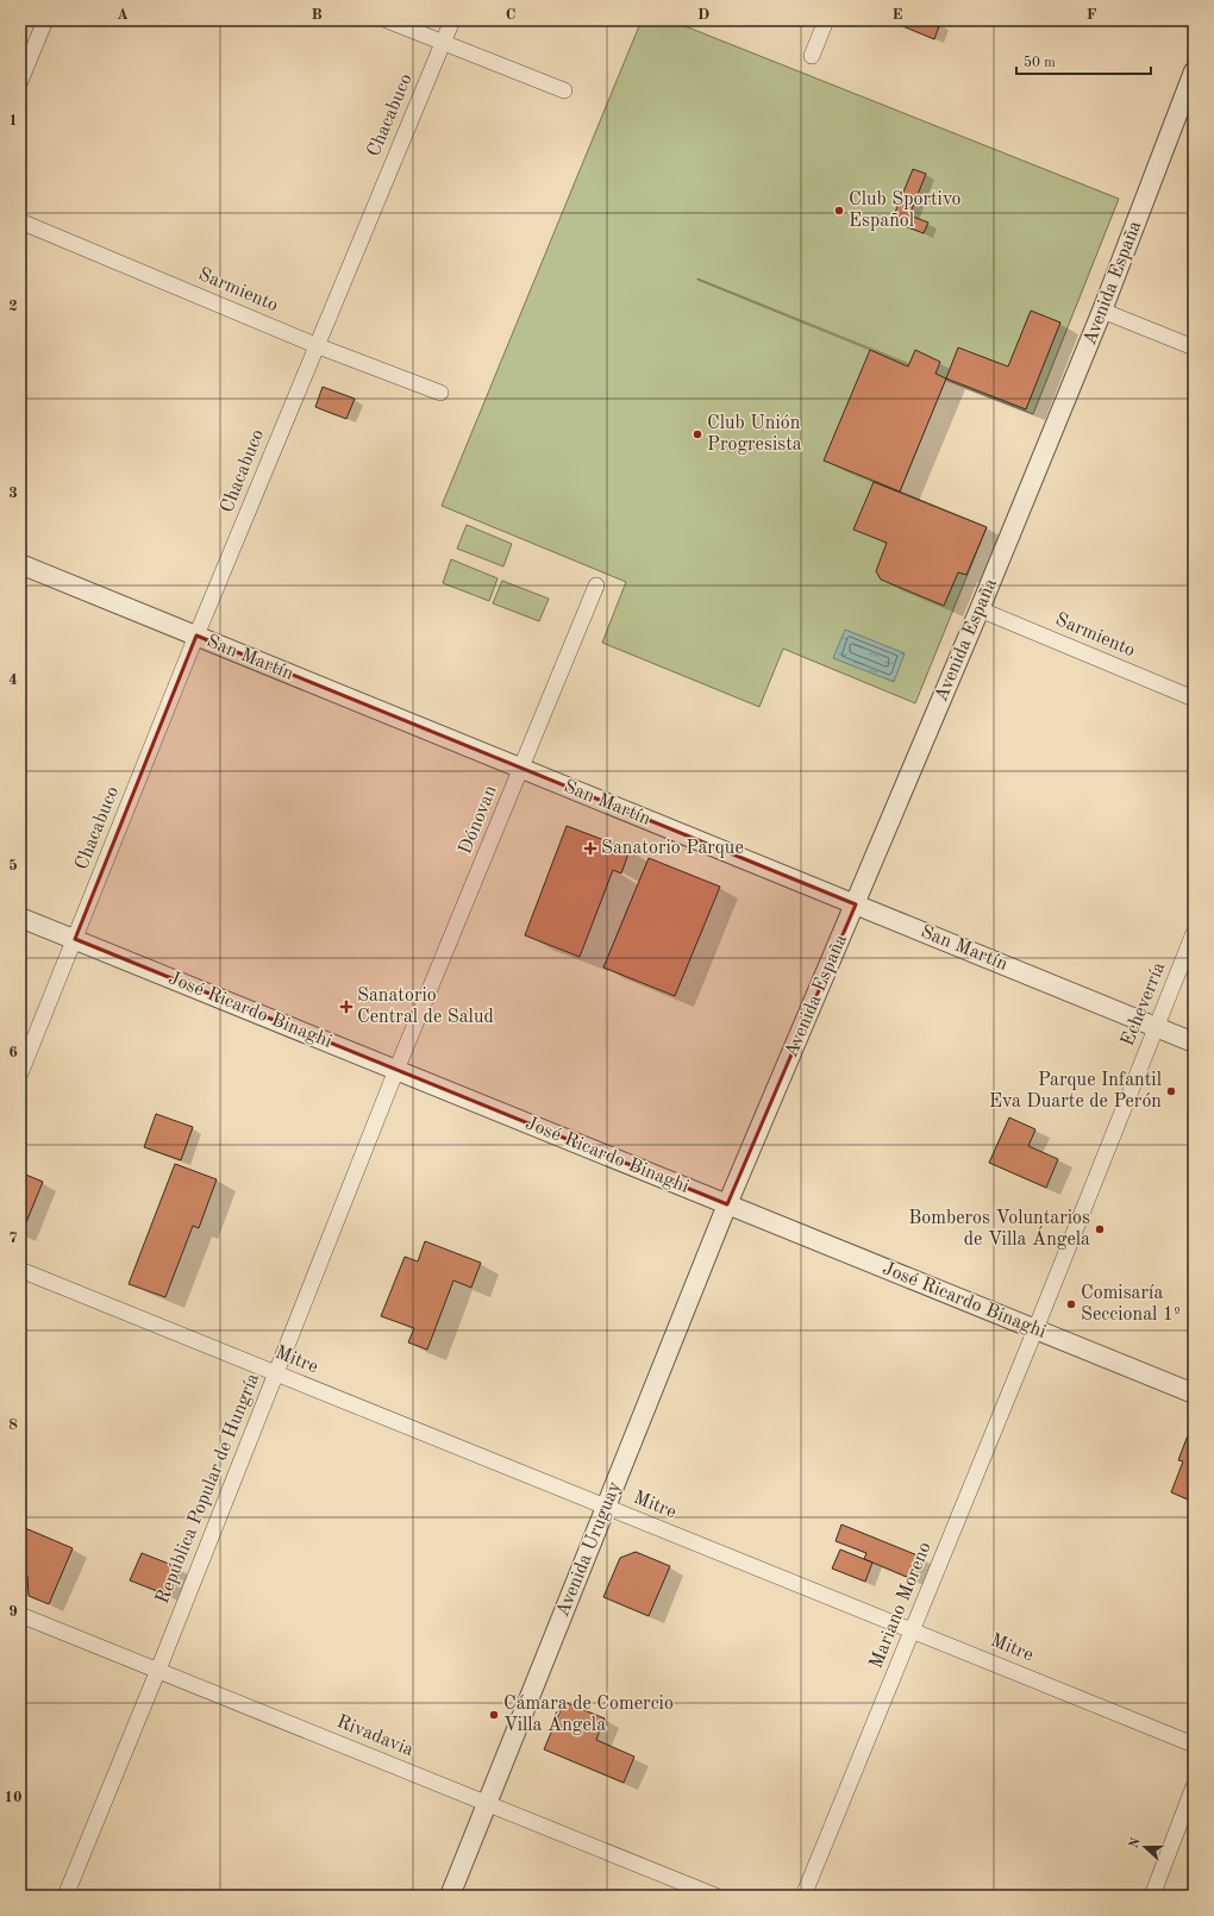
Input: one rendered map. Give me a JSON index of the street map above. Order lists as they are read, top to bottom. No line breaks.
{"streets":{"street":["Chacabuco","Avenida España","Sarmiento","San Martín","Dónovan","Echeverría","José Ricardo Binaghi","Mitre","República Popular de Hungría","Avenida Uruguay","Mariano Moreno","Rivadavia"]},"crossings":[["Chacabuco","Sarmiento"],["Chacabuco","San Martín"],["Chacabuco","José Ricardo Binaghi"],["Avenida España","Sarmiento"],["Avenida España","San Martín"],["Avenida España","José Ricardo Binaghi"],["Avenida España","Avenida Uruguay"],["San Martín","Dónovan"],["San Martín","Echeverría"],["Dónovan","José Ricardo Binaghi"],["Dónovan","República Popular de Hungría"],["Echeverría","José Ricardo Binaghi"],["Echeverría","Mariano Moreno"],["José Ricardo Binaghi","República Popular de Hungría"],["José Ricardo Binaghi","Avenida Uruguay"],["José Ricardo Binaghi","Mariano Moreno"],["Mitre","República Popular de Hungría"],["Mitre","Avenida Uruguay"],["Mitre","Mariano Moreno"],["República Popular de Hungría","Rivadavia"],["Avenida Uruguay","Rivadavia"]],"places":{"other":["Club Sportivo Español","Club Unión Progresista","Parque Infantil Eva Duarte de Perón","Bomberos Voluntarios de Villa Ángela","Comisaría Seccional 1º","Cámara de Comercio Villa Ángela"],"health":["Sanatorio Parque","Sanatorio Central de Salud"]},"scale_bar":"50 m","north":"left","grid":{"columns":["A","B","C","D","E","F"],"rows":["1","2","3","4","5","6","7","8","9","10"]}}
